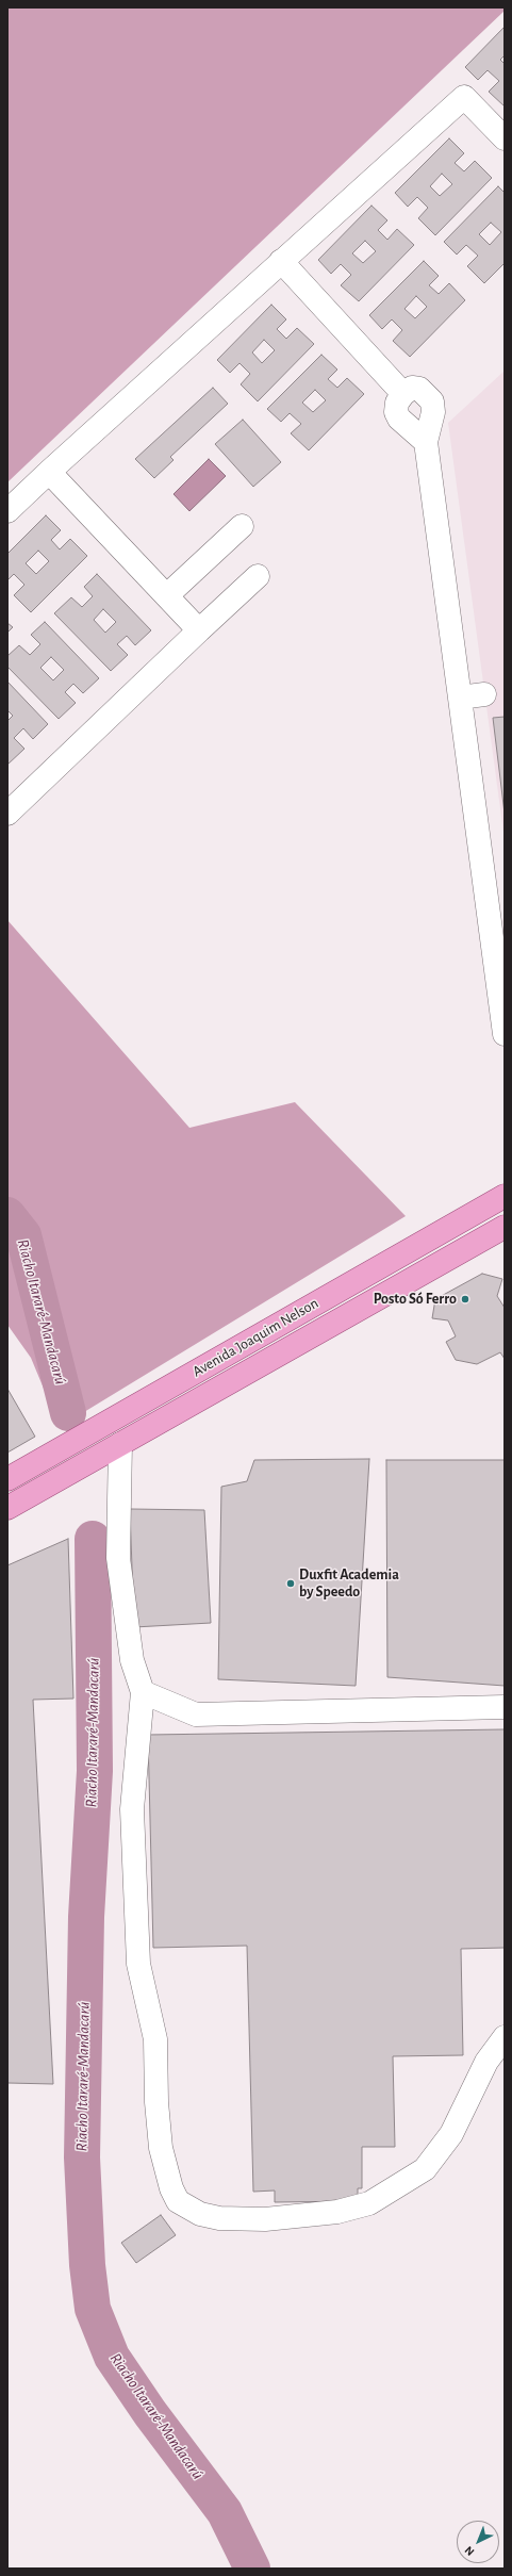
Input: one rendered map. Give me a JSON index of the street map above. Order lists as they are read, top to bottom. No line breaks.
{"streets":{"main road":["Avenida Joaquim Nelson"]},"water":["Riacho Itararé-Mandacarú"],"places":["Posto Só Ferro","Duxfit Academia by Speedo"],"north":"bottom left"}
